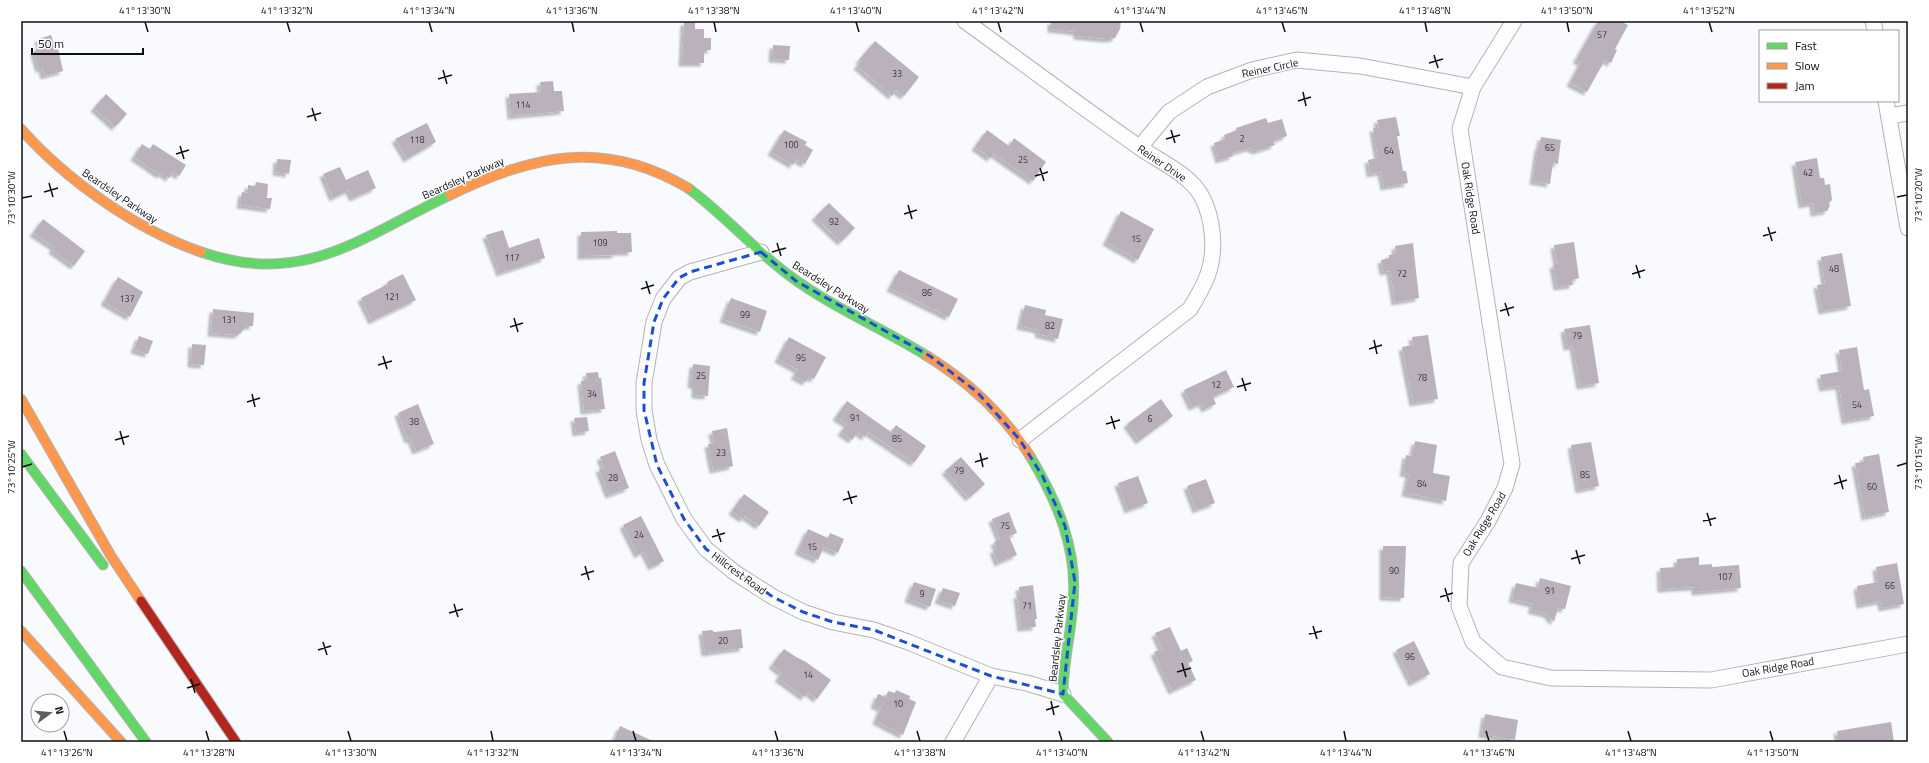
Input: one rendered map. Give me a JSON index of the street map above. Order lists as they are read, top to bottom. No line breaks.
{"streets":{"main road":["Beardsley Parkway"],"street":["Reiner Circle","Reiner Drive","Oak Ridge Road","Hillcrest Road"]},"crossings":[["Reiner Circle","Reiner Drive"],["Reiner Circle","Oak Ridge Road"],["Reiner Drive","Beardsley Parkway"],["Beardsley Parkway","Hillcrest Road"]],"house_numbers":["57","33","114","2","118","100","65","64","25","42","92","15","109","117","48","72","86","121","137","99","131","82","79","95","25","78","12","34","54","91","6","38","85","23","79","85","28","84","60","75","24","15","90","107","66","91","9","71","20","96","14","10"],"legend":["Fast","Slow","Jam"],"scale_bar":"50 m","north":"right","coordinates":["41°13'30\"N","41°13'32\"N","41°13'34\"N","41°13'36\"N","41°13'38\"N","41°13'40\"N","41°13'42\"N","41°13'44\"N","41°13'46\"N","41°13'48\"N","41°13'50\"N","41°13'52\"N","73°10'20\"W","73°10'30\"W","73°10'15\"W","73°10'25\"W","41°13'26\"N","41°13'28\"N"]}
